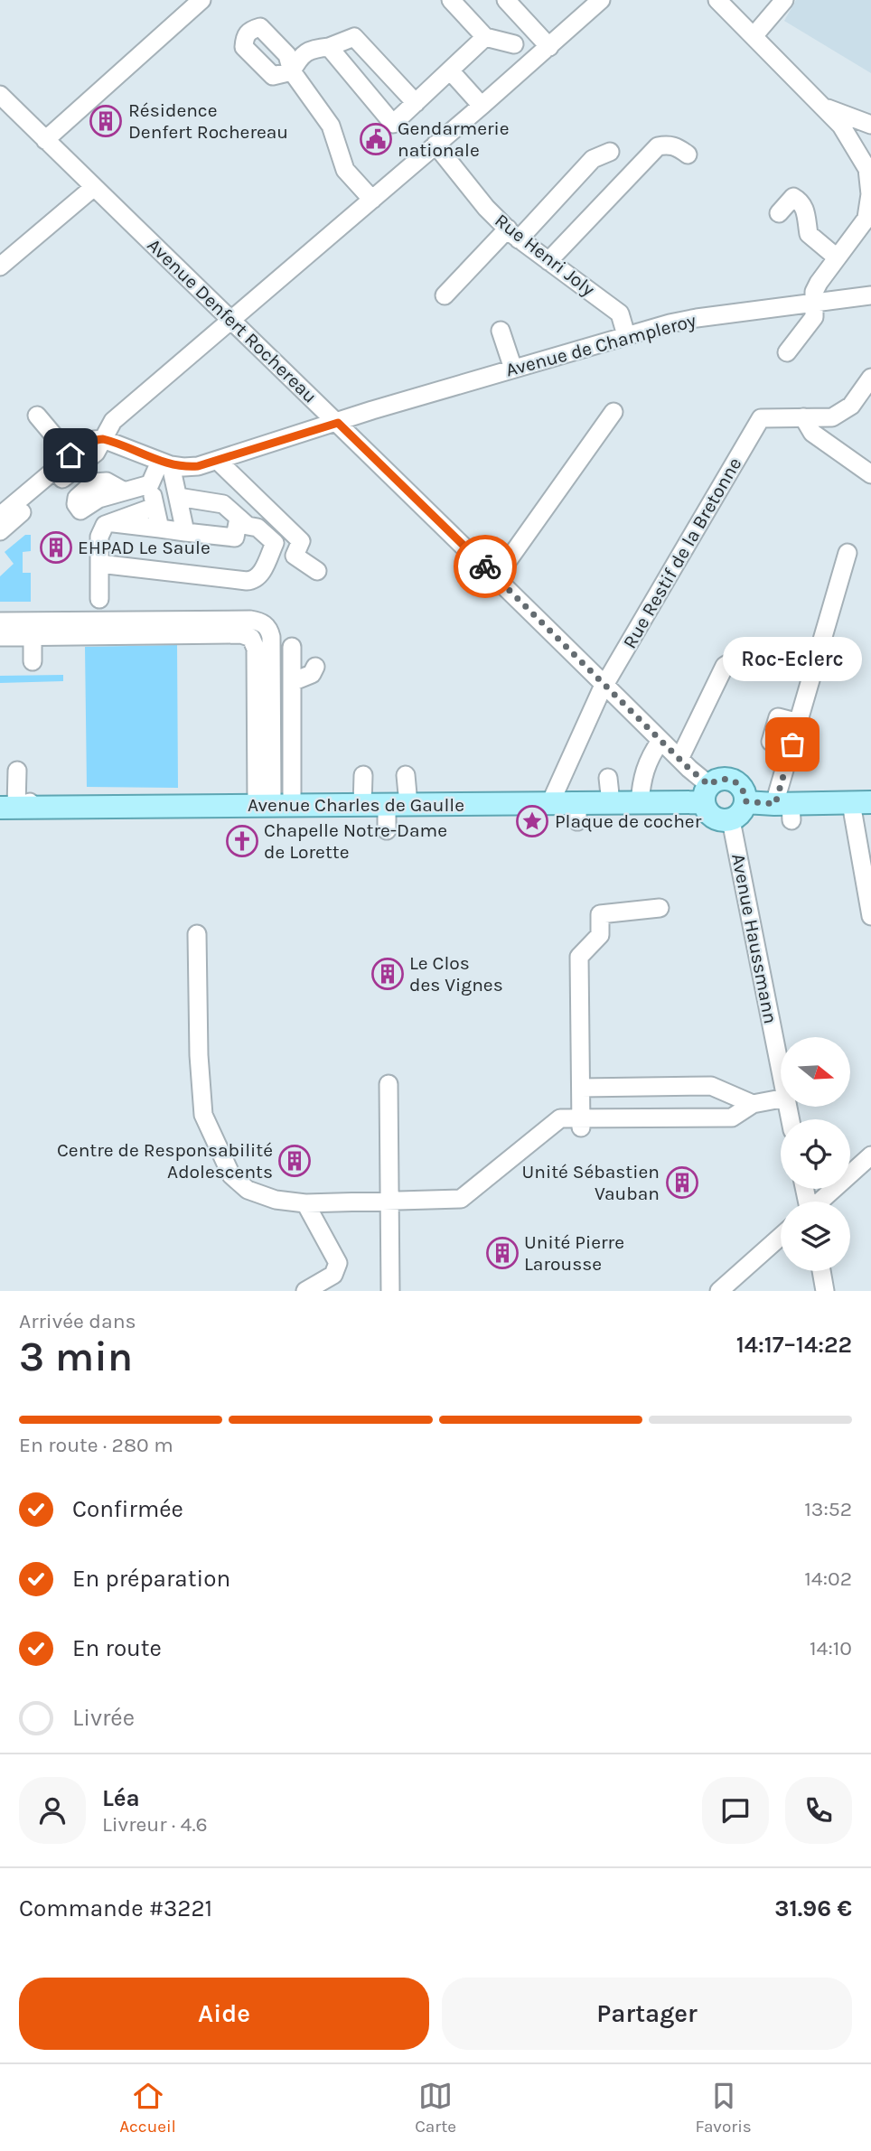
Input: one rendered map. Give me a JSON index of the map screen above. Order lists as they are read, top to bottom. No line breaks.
{"streets":{"main road":["Avenue Charles de Gaulle"],"street":["Rue Henri Joly","Avenue Denfert Rochereau","Avenue de Champleroy","Rue Restif de la Bretonne","Avenue Haussmann"]},"crossings":[["Rue Henri Joly","Avenue de Champleroy"],["Avenue Denfert Rochereau","Avenue de Champleroy"],["Avenue Denfert Rochereau","Rue Restif de la Bretonne"],["Avenue Denfert Rochereau","Avenue Charles de Gaulle"],["Avenue Denfert Rochereau","Avenue Haussmann"],["Rue Restif de la Bretonne","Avenue Charles de Gaulle"],["Avenue Charles de Gaulle","Avenue Haussmann"]],"places":{"building":["Résidence Denfert Rochereau","EHPAD Le Saule","Le Clos des Vignes","Centre de Responsabilité Adolescents","Unité Sébastien Vauban","Unité Pierre Larousse"],"public building":["Gendarmerie nationale"],"other":["Roc-Eclerc"],"place":["Plaque de cocher"],"church":["Chapelle Notre-Dame de Lorette"]},"north":"right","page":{"bubble":"Roc-Eclerc","heading":["3 min","Arrivée dans","14:17–14:22"],"panel":["Léa","Livreur · 4.6","Commande #3221","31.96 €"],"bar":"En route · 280 m","list":[["Confirmée","13:52"],["En préparation","14:02"],["En route","14:10"],"Livrée"],"buttons":["Aide","Partager"],"tabs":["Accueil","Carte","Favoris"]}}
